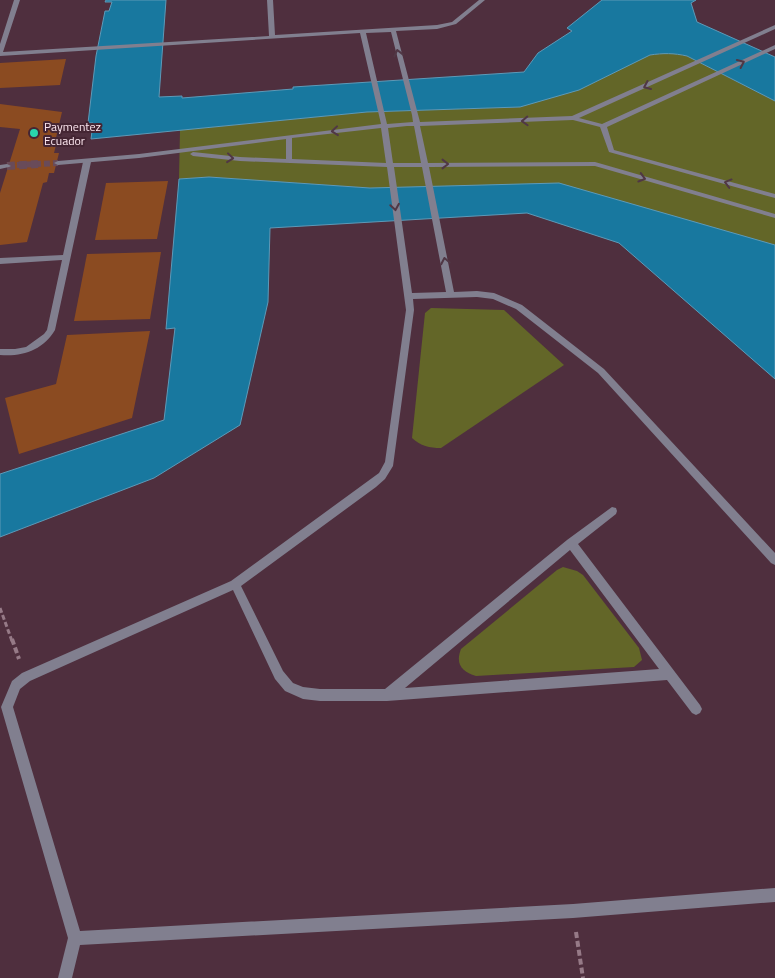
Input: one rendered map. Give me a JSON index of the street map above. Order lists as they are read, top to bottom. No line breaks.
{"places":["Paymentez Ecuador"]}
